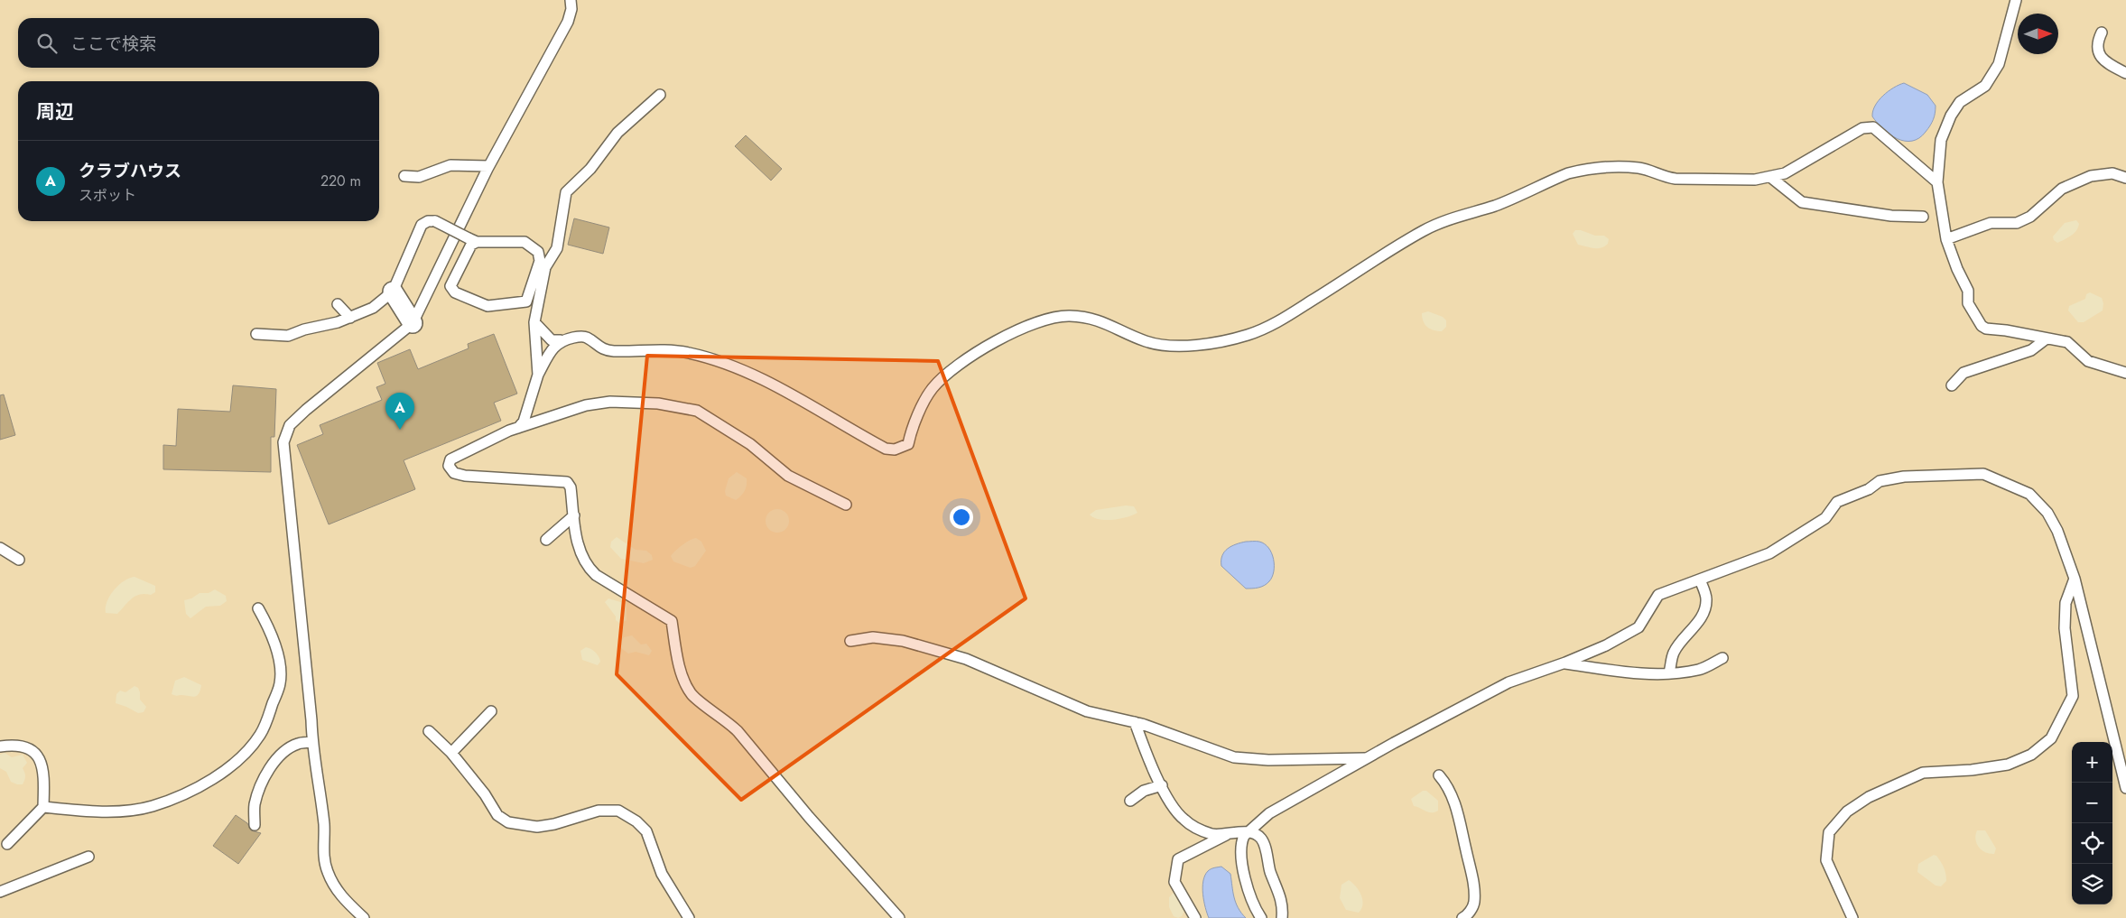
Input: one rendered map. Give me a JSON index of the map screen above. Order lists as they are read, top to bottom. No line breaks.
{"north":"right","page":{"search":"ここで検索","heading":"周辺","list":[{"mark":"A","name":"クラブハウス","note":"スポット","value":"220 m"}],"pins":"A","map_buttons":["+","−"]}}
